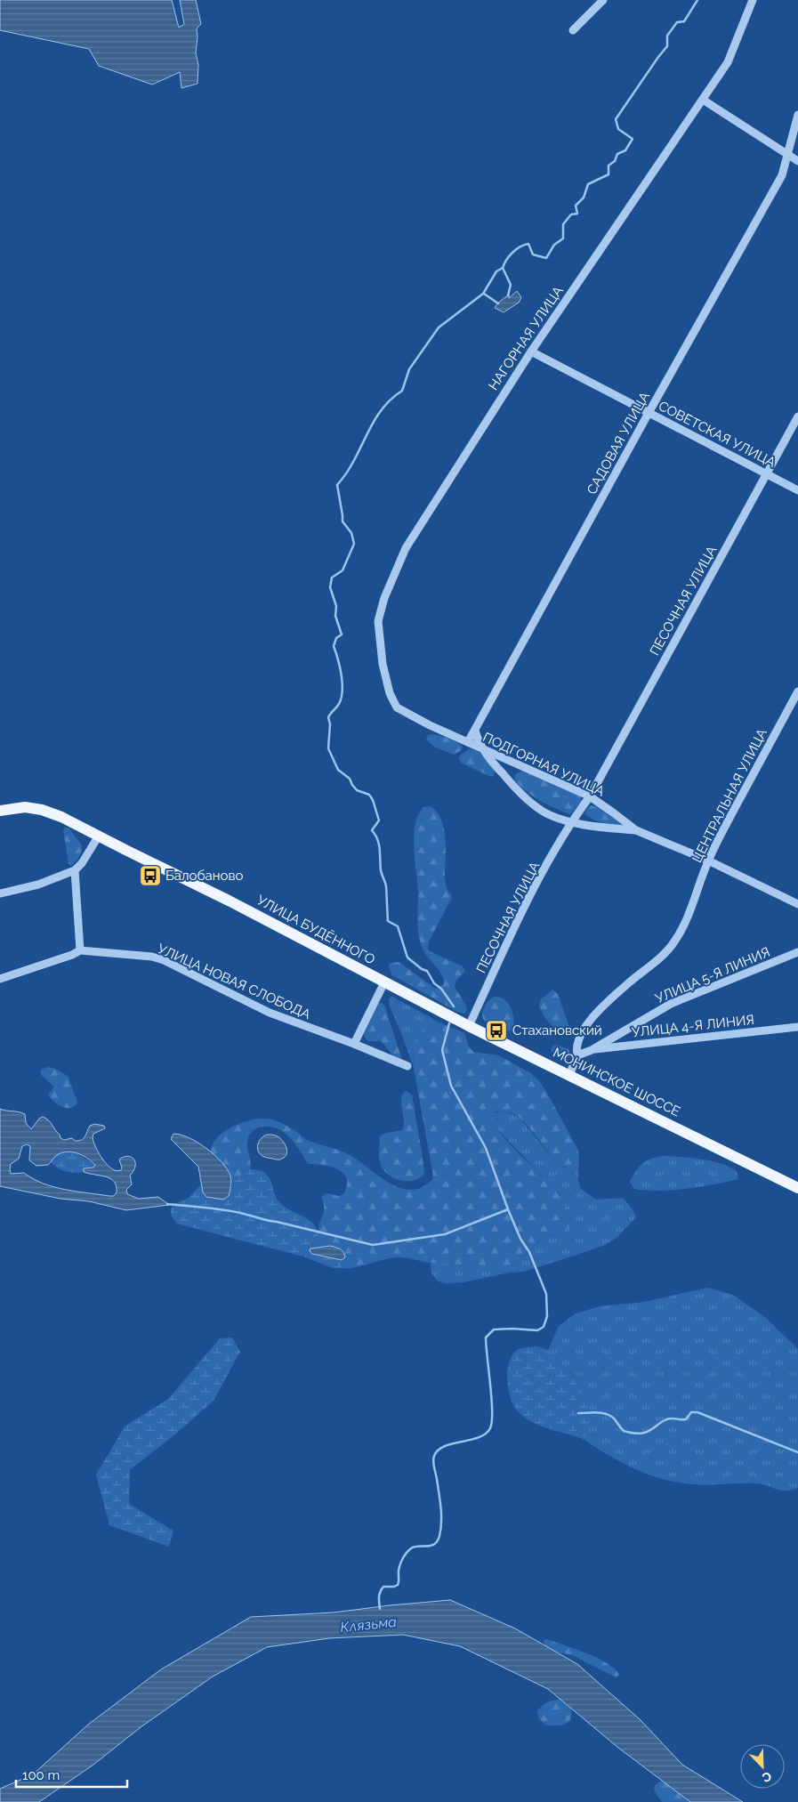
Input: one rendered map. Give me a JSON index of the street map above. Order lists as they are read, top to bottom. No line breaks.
{"streets":{"main road":["УЛИЦА БУДЁННОГО","МОНИНСКОЕ ШОССЕ"],"street":["НАГОРНАЯ УЛИЦА","СОВЕТСКАЯ УЛИЦА","САДОВАЯ УЛИЦА","ПЕСОЧНАЯ УЛИЦА","ПОДГОРНАЯ УЛИЦА","ЦЕНТРАЛЬНАЯ УЛИЦА","УЛИЦА 5-Я ЛИНИЯ","УЛИЦА НОВАЯ СЛОБОДА","УЛИЦА 4-Я ЛИНИЯ"]},"crossings":[["НАГОРНАЯ УЛИЦА","СОВЕТСКАЯ УЛИЦА"],["НАГОРНАЯ УЛИЦА","ПОДГОРНАЯ УЛИЦА"],["СОВЕТСКАЯ УЛИЦА","САДОВАЯ УЛИЦА"],["СОВЕТСКАЯ УЛИЦА","ПЕСОЧНАЯ УЛИЦА"],["САДОВАЯ УЛИЦА","ПОДГОРНАЯ УЛИЦА"],["ПЕСОЧНАЯ УЛИЦА","ПОДГОРНАЯ УЛИЦА"],["ПЕСОЧНАЯ УЛИЦА","МОНИНСКОЕ ШОССЕ"],["ПОДГОРНАЯ УЛИЦА","ЦЕНТРАЛЬНАЯ УЛИЦА"],["ЦЕНТРАЛЬНАЯ УЛИЦА","МОНИНСКОЕ ШОССЕ"],["УЛИЦА БУДЁННОГО","МОНИНСКОЕ ШОССЕ"],["УЛИЦА 5-Я ЛИНИЯ","УЛИЦА 4-Я ЛИНИЯ"]],"water":["Клязьма"],"places":{"bus stop":["Балобаново","Стахановский"]},"scale_bar":"100 m","north":"bottom right"}
